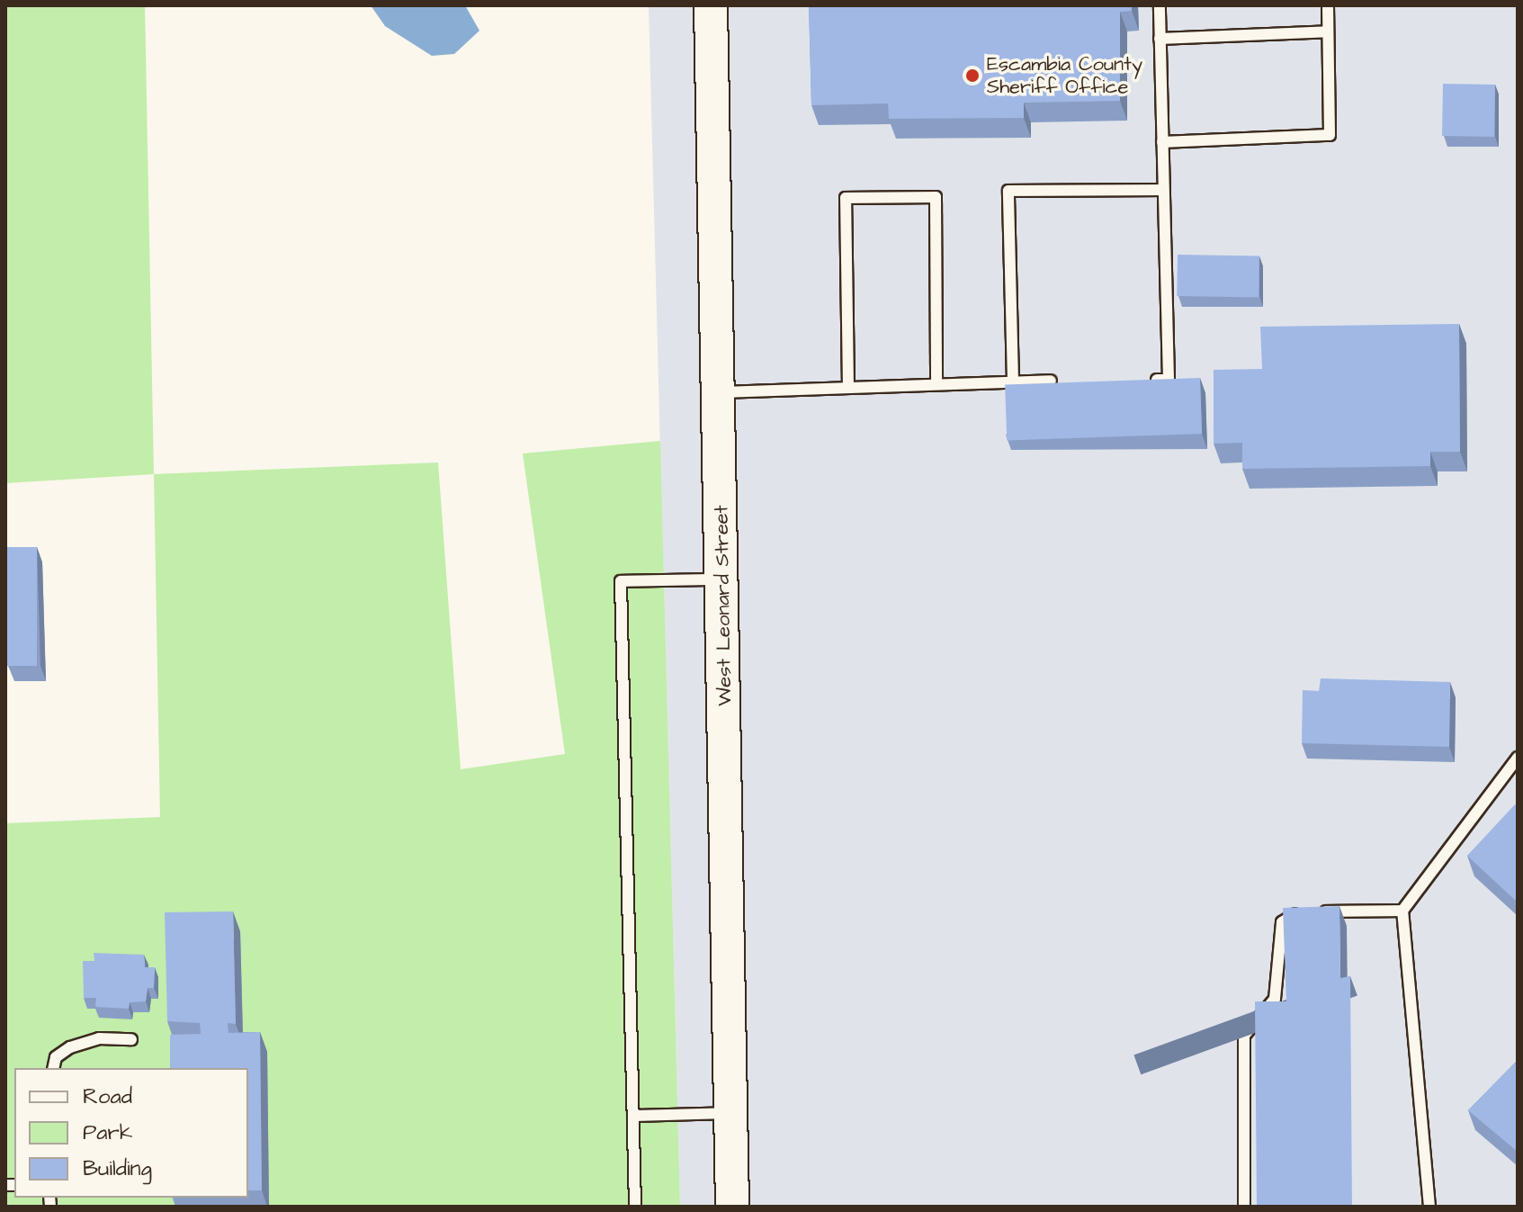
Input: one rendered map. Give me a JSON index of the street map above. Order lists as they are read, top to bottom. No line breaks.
{"streets":{"street":["West Leonard Street"]},"places":["Escambia County Sheriff Office"],"legend":["Road","Park","Building"]}
